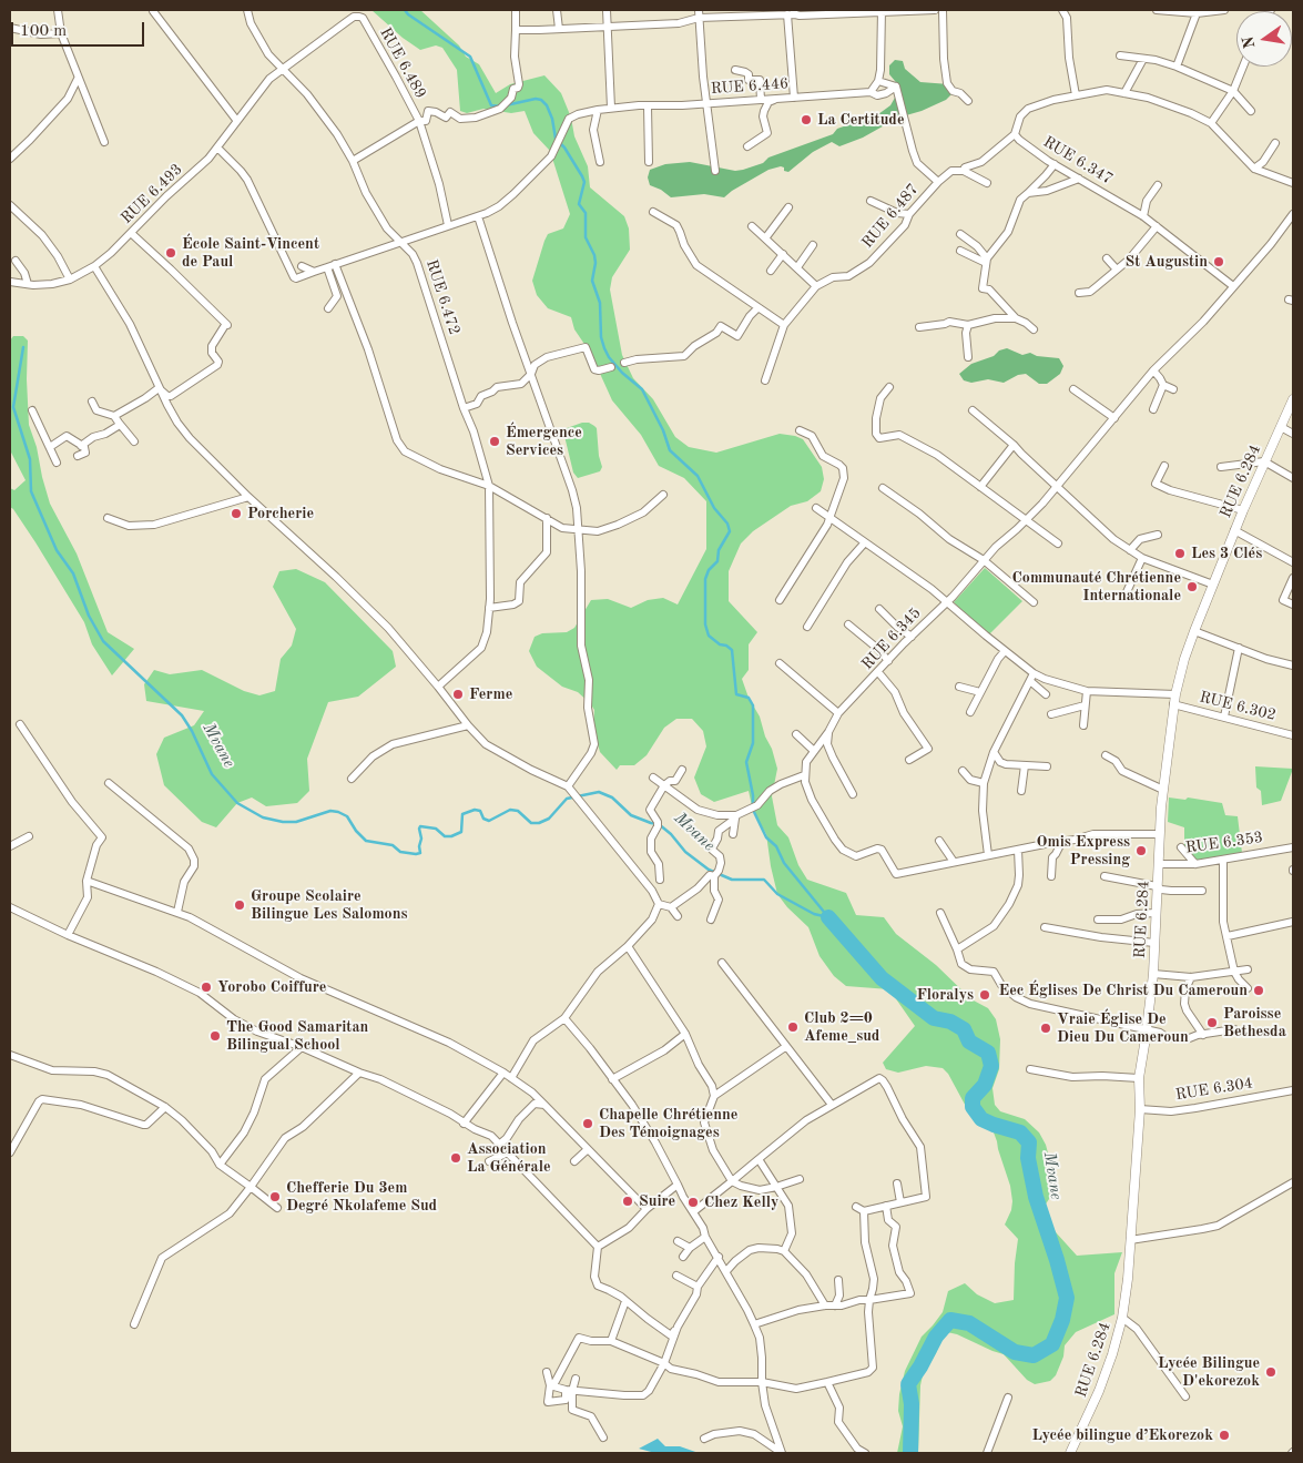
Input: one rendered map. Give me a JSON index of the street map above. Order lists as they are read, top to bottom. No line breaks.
{"streets":{"street":["RUE 6.489","RUE 6.446","RUE 6.347","RUE 6.493","RUE 6.487","RUE 6.472","RUE 6.284","RUE 6.345","RUE 6.302","RUE 6.353","RUE 6.304"]},"crossings":[["RUE 6.489","RUE 6.493"],["RUE 6.489","RUE 6.472"],["RUE 6.446","RUE 6.493"],["RUE 6.446","RUE 6.472"],["RUE 6.347","RUE 6.345"],["RUE 6.493","RUE 6.472"],["RUE 6.284","RUE 6.302"],["RUE 6.284","RUE 6.353"],["RUE 6.284","RUE 6.304"]],"water":["Mvane"],"places":["La Certitude","École Saint-Vincent de Paul","St Augustin","Émergence Services","Porcherie","Les 3 Clés","Communauté Chrétienne Internationale","Ferme","Omis Express Pressing","Groupe Scolaire Bilingue Les Salomons","Yorobo Coiffure","Eec Églises De Christ Du Cameroun","Floralys","Paroisse Bethesda","Club 2=0 Afeme_sud","Vraie Église De Dieu Du Cameroun","The Good Samaritan Bilingual School","Chapelle Chrétienne Des Témoignages","Association La Générale","Chefferie Du 3em Degré Nkolafeme Sud","Suire","Chez Kelly","Lycée Bilingue D'ekorezok","Lycée bilingue d’Ekorezok"],"scale_bar":"100 m","north":"left"}
